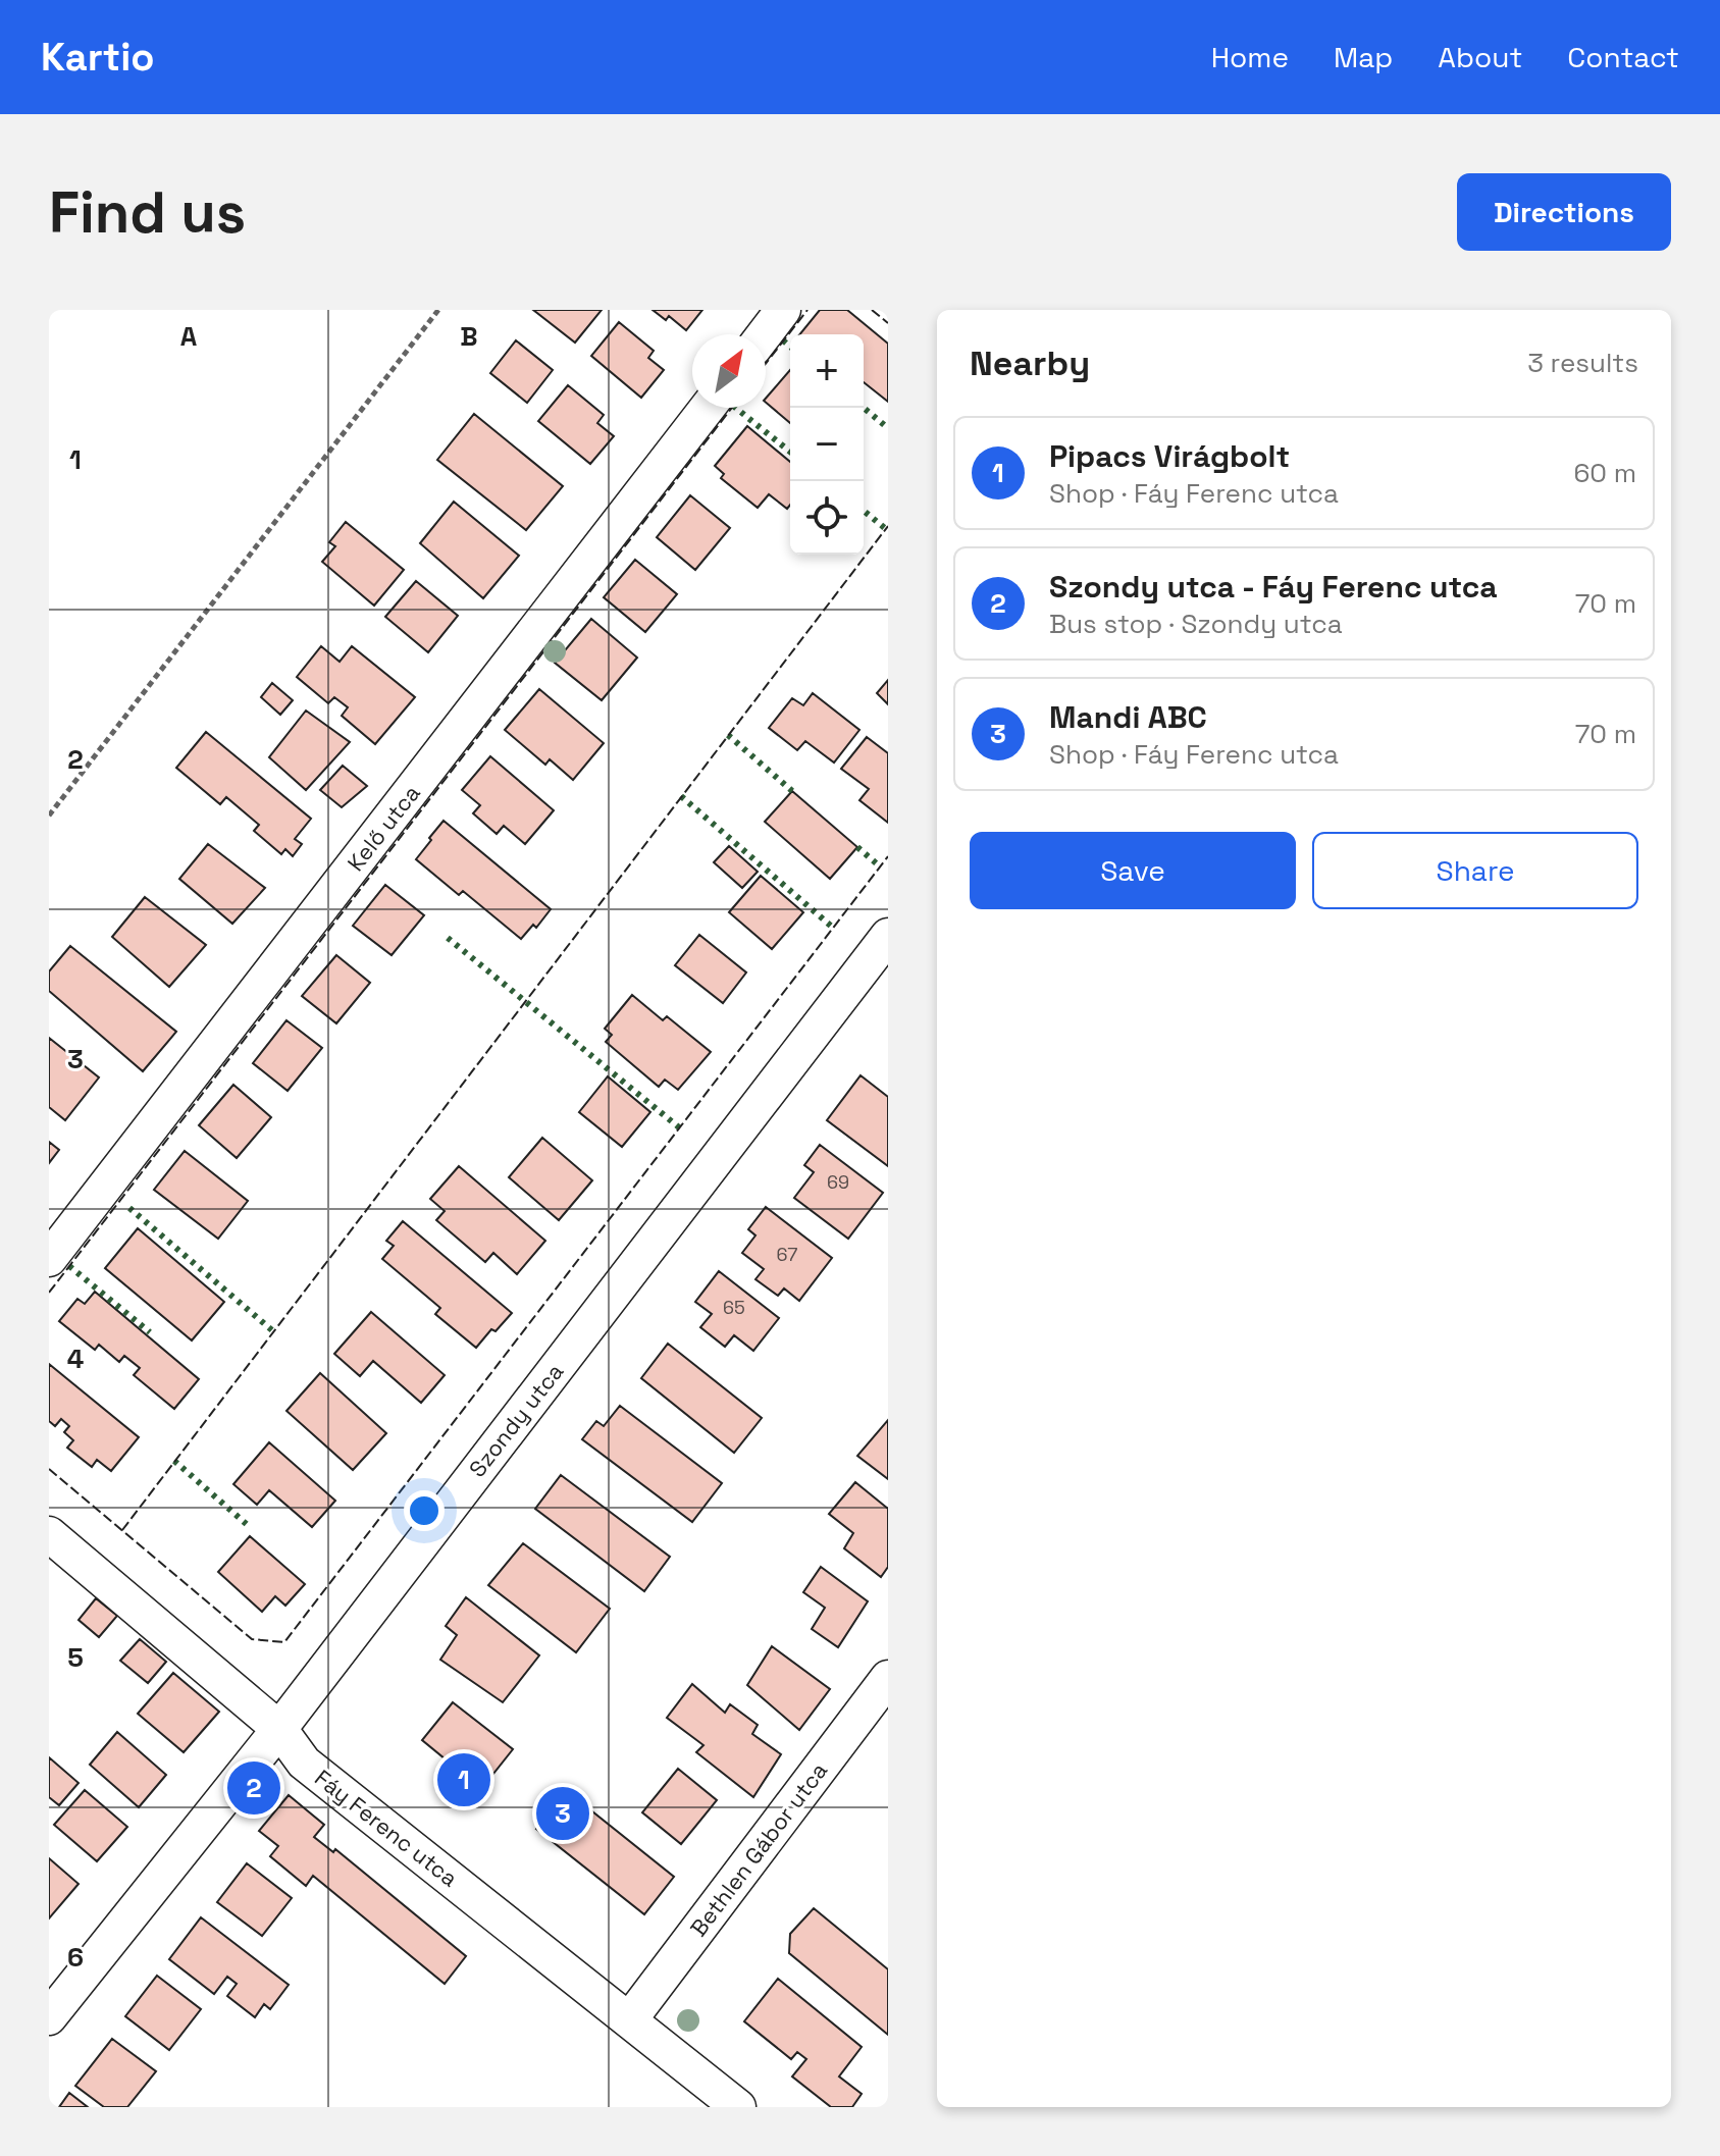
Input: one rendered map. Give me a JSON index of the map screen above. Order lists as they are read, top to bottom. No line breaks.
{"streets":{"street":["Kelő utca","Szondy utca","Fáy Ferenc utca","Bethlen Gábor utca"]},"crossings":[["Szondy utca","Fáy Ferenc utca"],["Fáy Ferenc utca","Bethlen Gábor utca"]],"house_numbers":["69","67","65"],"north":"top right","page":{"header":"Kartio","nav":["Home","Map","About","Contact"],"buttons":["Directions",["Save","Share"]],"title":"Find us","heading":["Nearby","3 results"],"map_buttons":["+","−"],"list":[{"mark":"1","name":"Pipacs Virágbolt","note":"Shop · Fáy Ferenc utca","value":"60 m"},{"mark":"2","name":"Szondy utca - Fáy Ferenc utca","note":"Bus stop · Szondy utca","value":"70 m"},{"mark":"3","name":"Mandi ABC","note":"Shop · Fáy Ferenc utca","value":"70 m"}],"pins":["1","2","3"]},"grid":{"columns":["A","B"],"rows":["1","2","3","4","5","6"]}}
